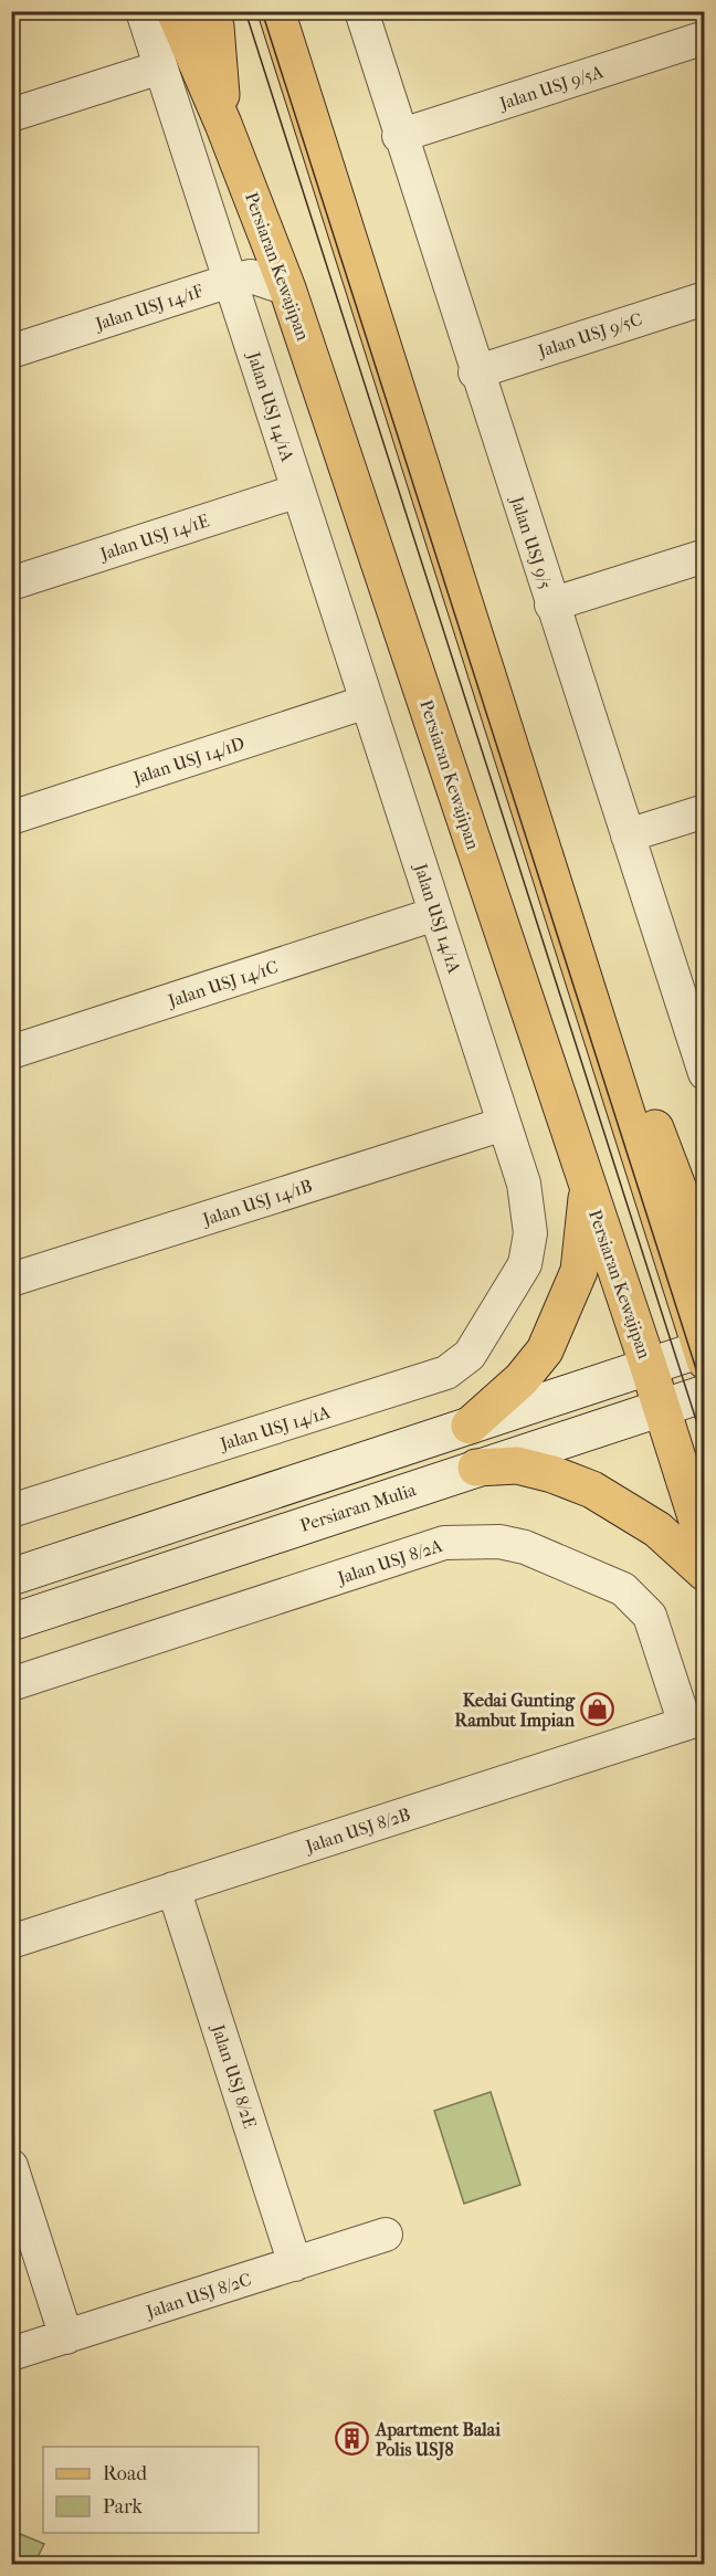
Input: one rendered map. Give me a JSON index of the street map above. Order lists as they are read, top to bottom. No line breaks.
{"streets":{"main road":["Persiaran Kewajipan","Persiaran Mulia"],"street":["Jalan USJ 9/5A","Jalan USJ 14/1F","Jalan USJ 9/5C","Jalan USJ 14/1A","Jalan USJ 14/1E","Jalan USJ 9/5","Jalan USJ 14/1D","Jalan USJ 14/1C","Jalan USJ 14/1B","Jalan USJ 8/2A","Jalan USJ 8/2B","Jalan USJ 8/2E","Jalan USJ 8/2C"]},"crossings":[["Jalan USJ 9/5A","Jalan USJ 9/5"],["Persiaran Kewajipan","Jalan USJ 14/1F"],["Persiaran Kewajipan","Persiaran Mulia"],["Jalan USJ 14/1F","Jalan USJ 14/1A"],["Jalan USJ 9/5C","Jalan USJ 9/5"],["Jalan USJ 14/1A","Jalan USJ 14/1E"],["Jalan USJ 14/1A","Jalan USJ 14/1D"],["Jalan USJ 14/1A","Jalan USJ 14/1C"],["Jalan USJ 14/1A","Jalan USJ 14/1B"],["Jalan USJ 8/2A","Jalan USJ 8/2B"],["Jalan USJ 8/2B","Jalan USJ 8/2E"],["Jalan USJ 8/2E","Jalan USJ 8/2C"]],"places":{"shop":["Kedai Gunting Rambut Impian"],"building":["Apartment Balai Polis USJ8"]},"legend":["Road","Park"]}
